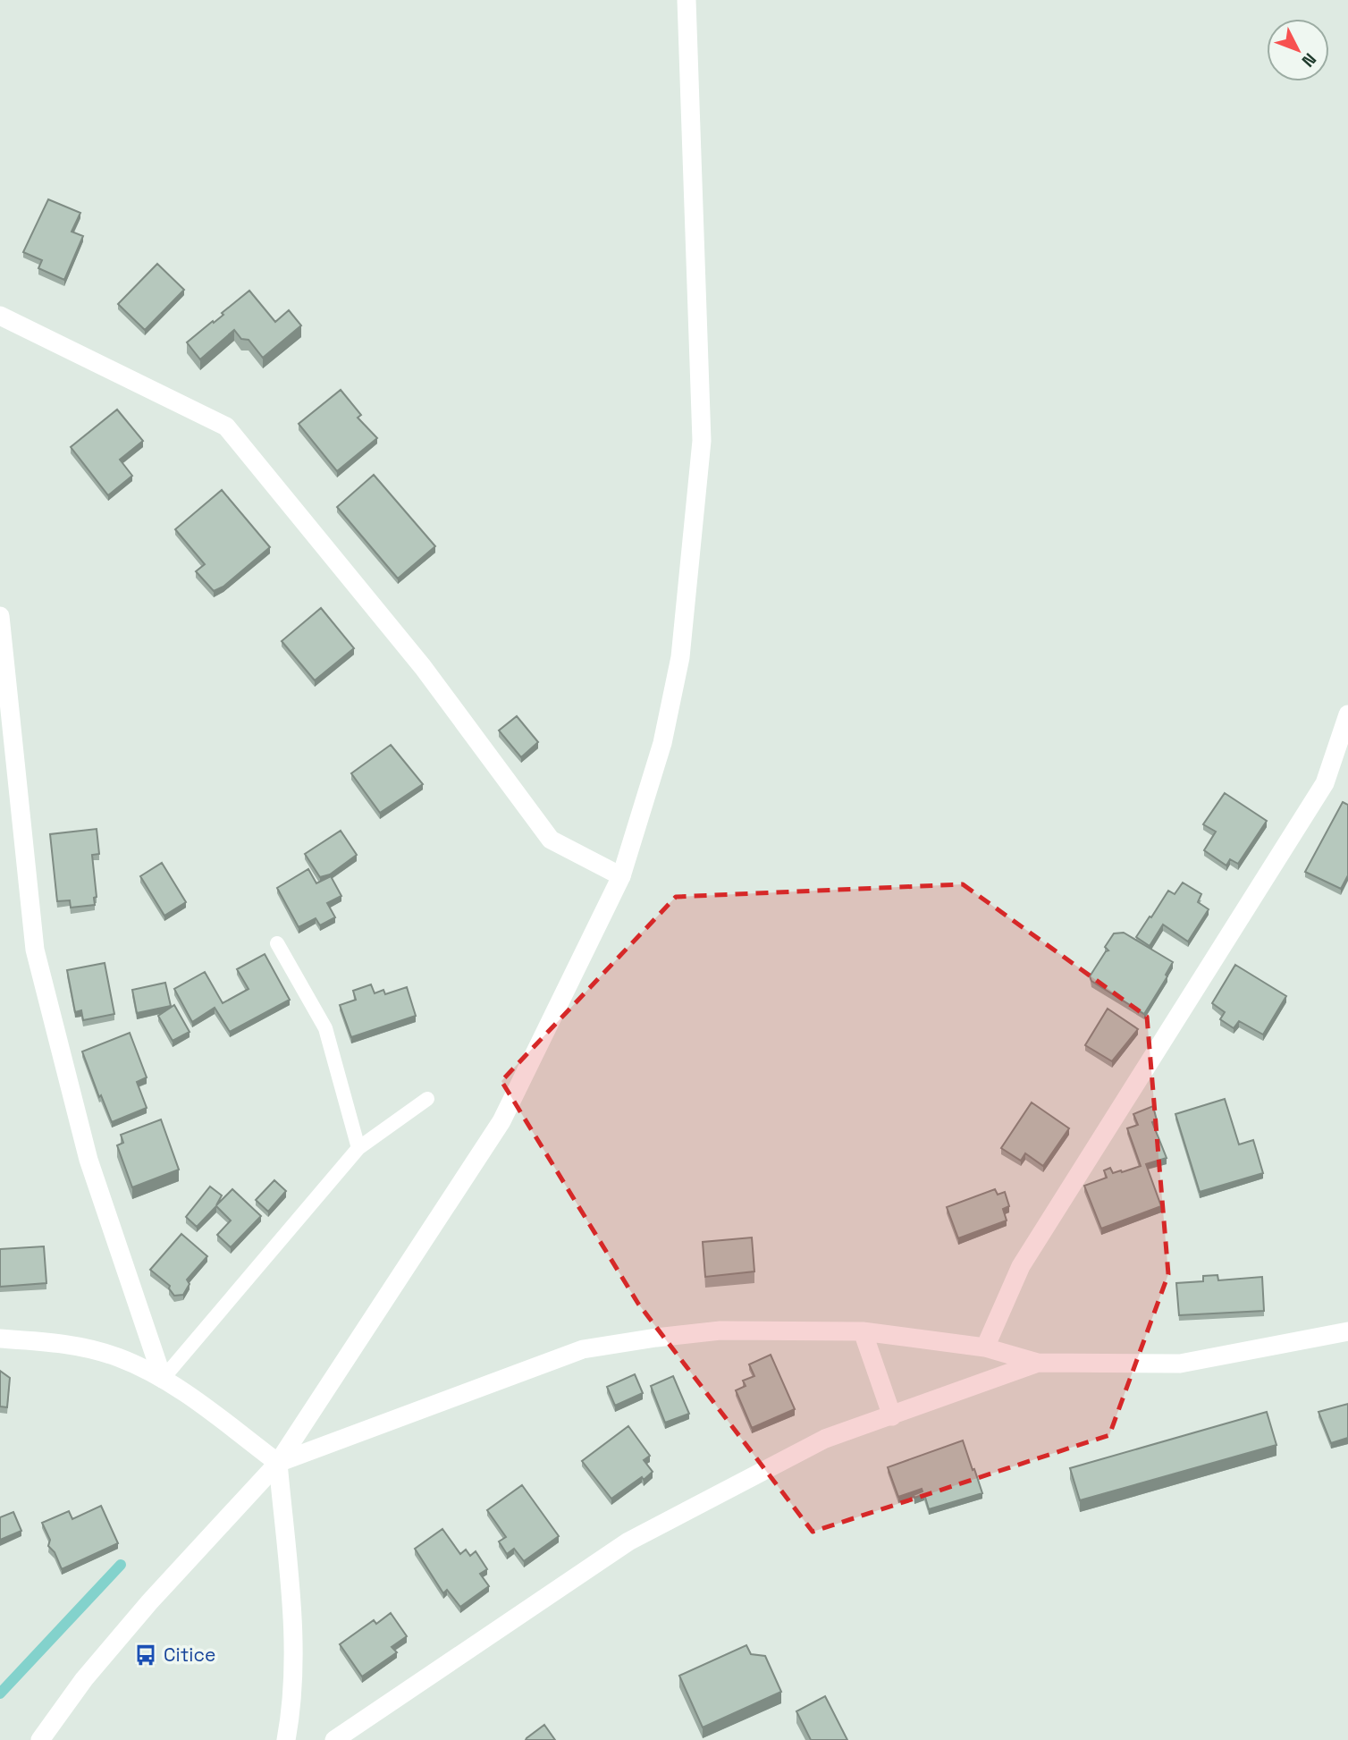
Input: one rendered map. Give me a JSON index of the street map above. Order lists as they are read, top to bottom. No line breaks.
{"places":{"bus stop":["Citice"]},"north":"bottom right"}
